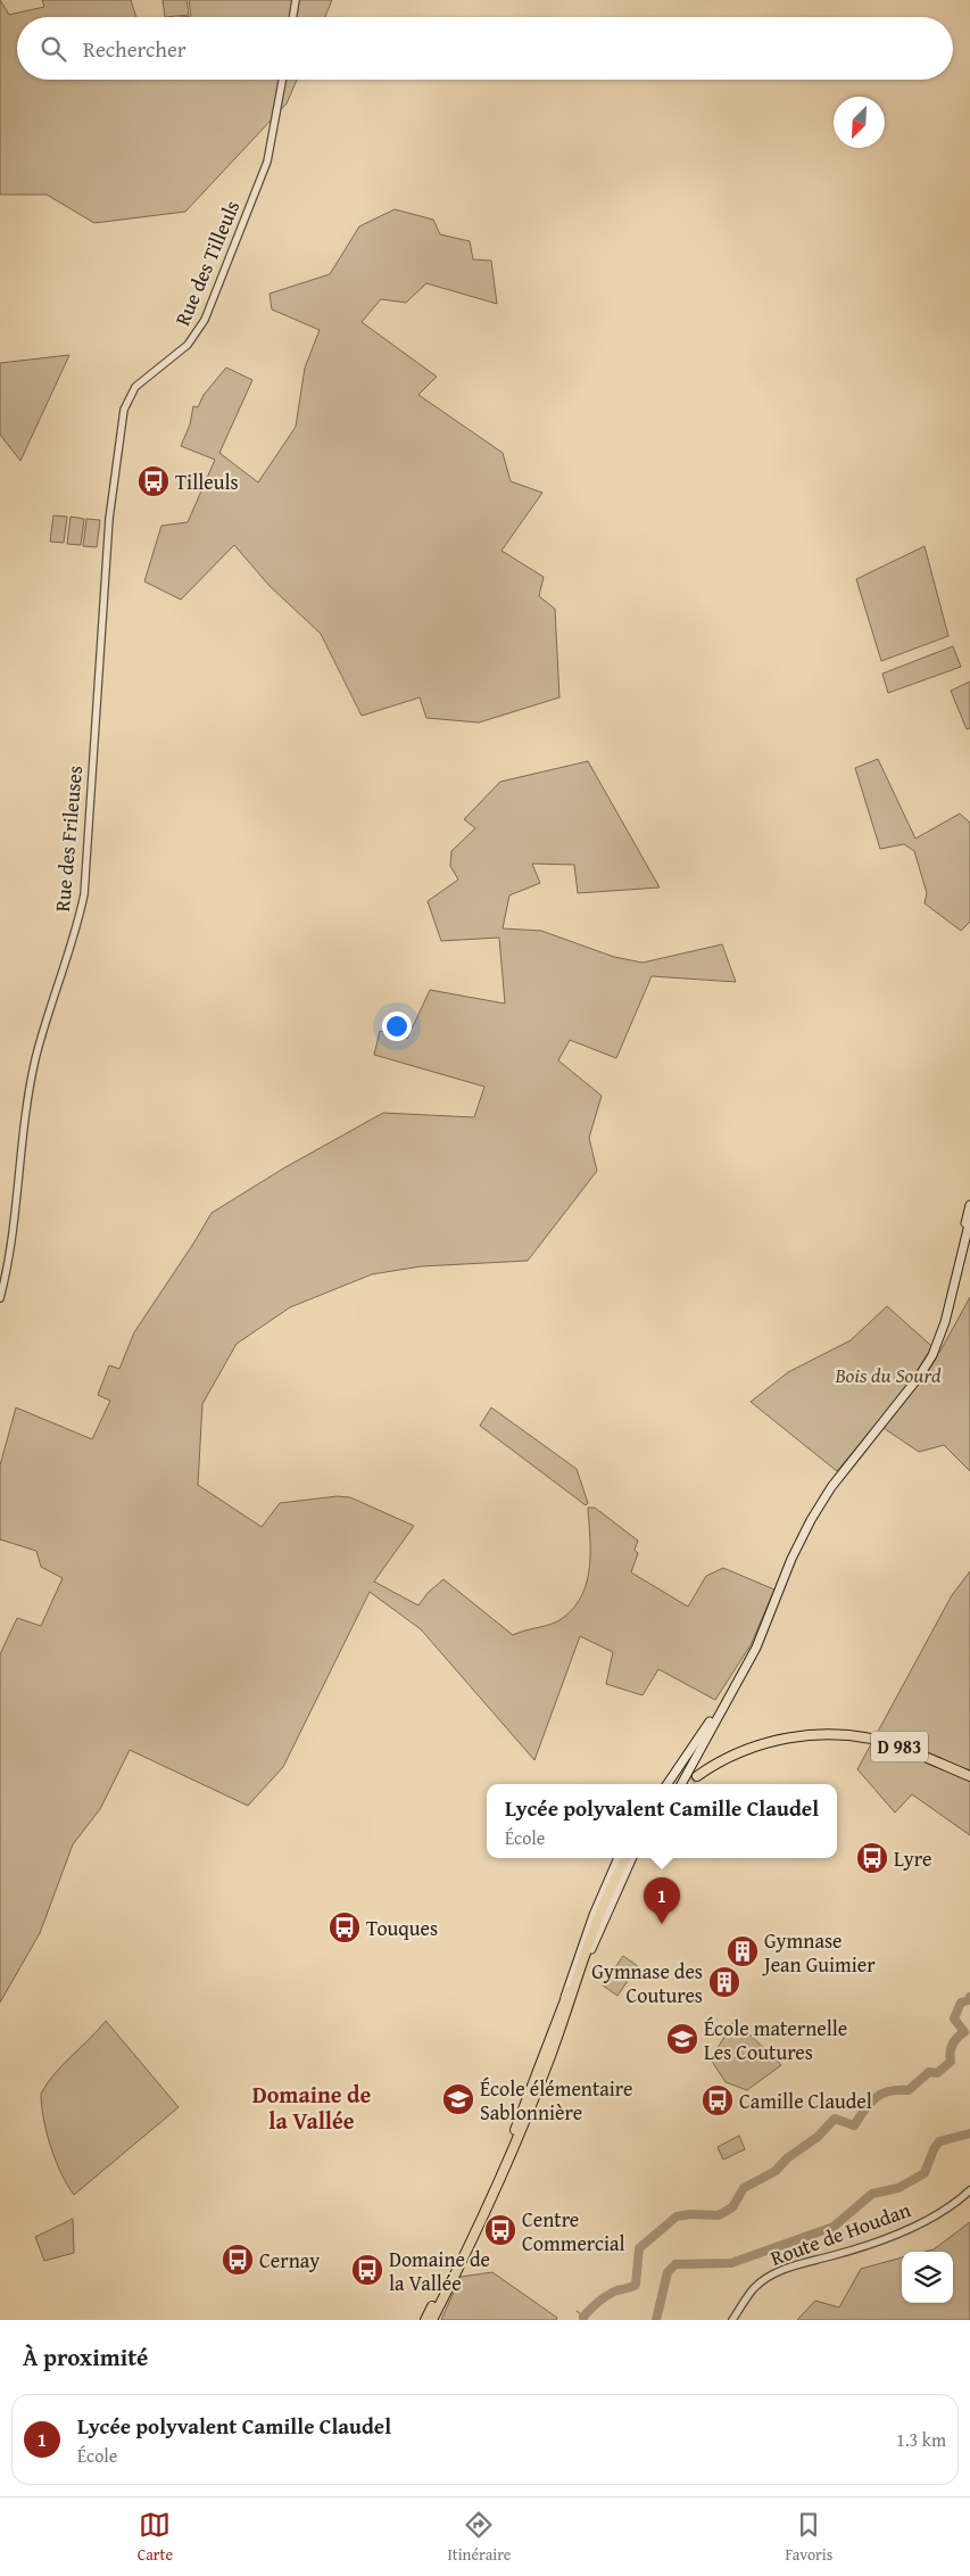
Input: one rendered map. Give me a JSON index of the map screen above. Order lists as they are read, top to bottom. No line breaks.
{"streets":{"main road":["D 983"],"street":["Rue des Tilleuls","Rue des Frileuses","Route de Houdan"]},"crossings":[["Rue des Tilleuls","Rue des Frileuses"]],"districts":["Domaine de la Vallée"],"parks":["Bois du Sourd"],"places":{"bus stop":["Tilleuls","Lyre","Touques","Camille Claudel","Centre Commercial","Cernay","Domaine de la Vallée"],"building":["Gymnase Jean Guimier","Gymnase des Coutures"],"school or university":["École maternelle Les Coutures","École élémentaire Sablonnière"]},"north":"bottom left","page":{"search":"Rechercher","popup":["Lycée polyvalent Camille Claudel","École"],"pins":"1","heading":"À proximité","list":[{"mark":"1","name":"Lycée polyvalent Camille Claudel","note":"École","value":"1.3 km"}],"nav":["Carte","Itinéraire","Favoris"]}}
